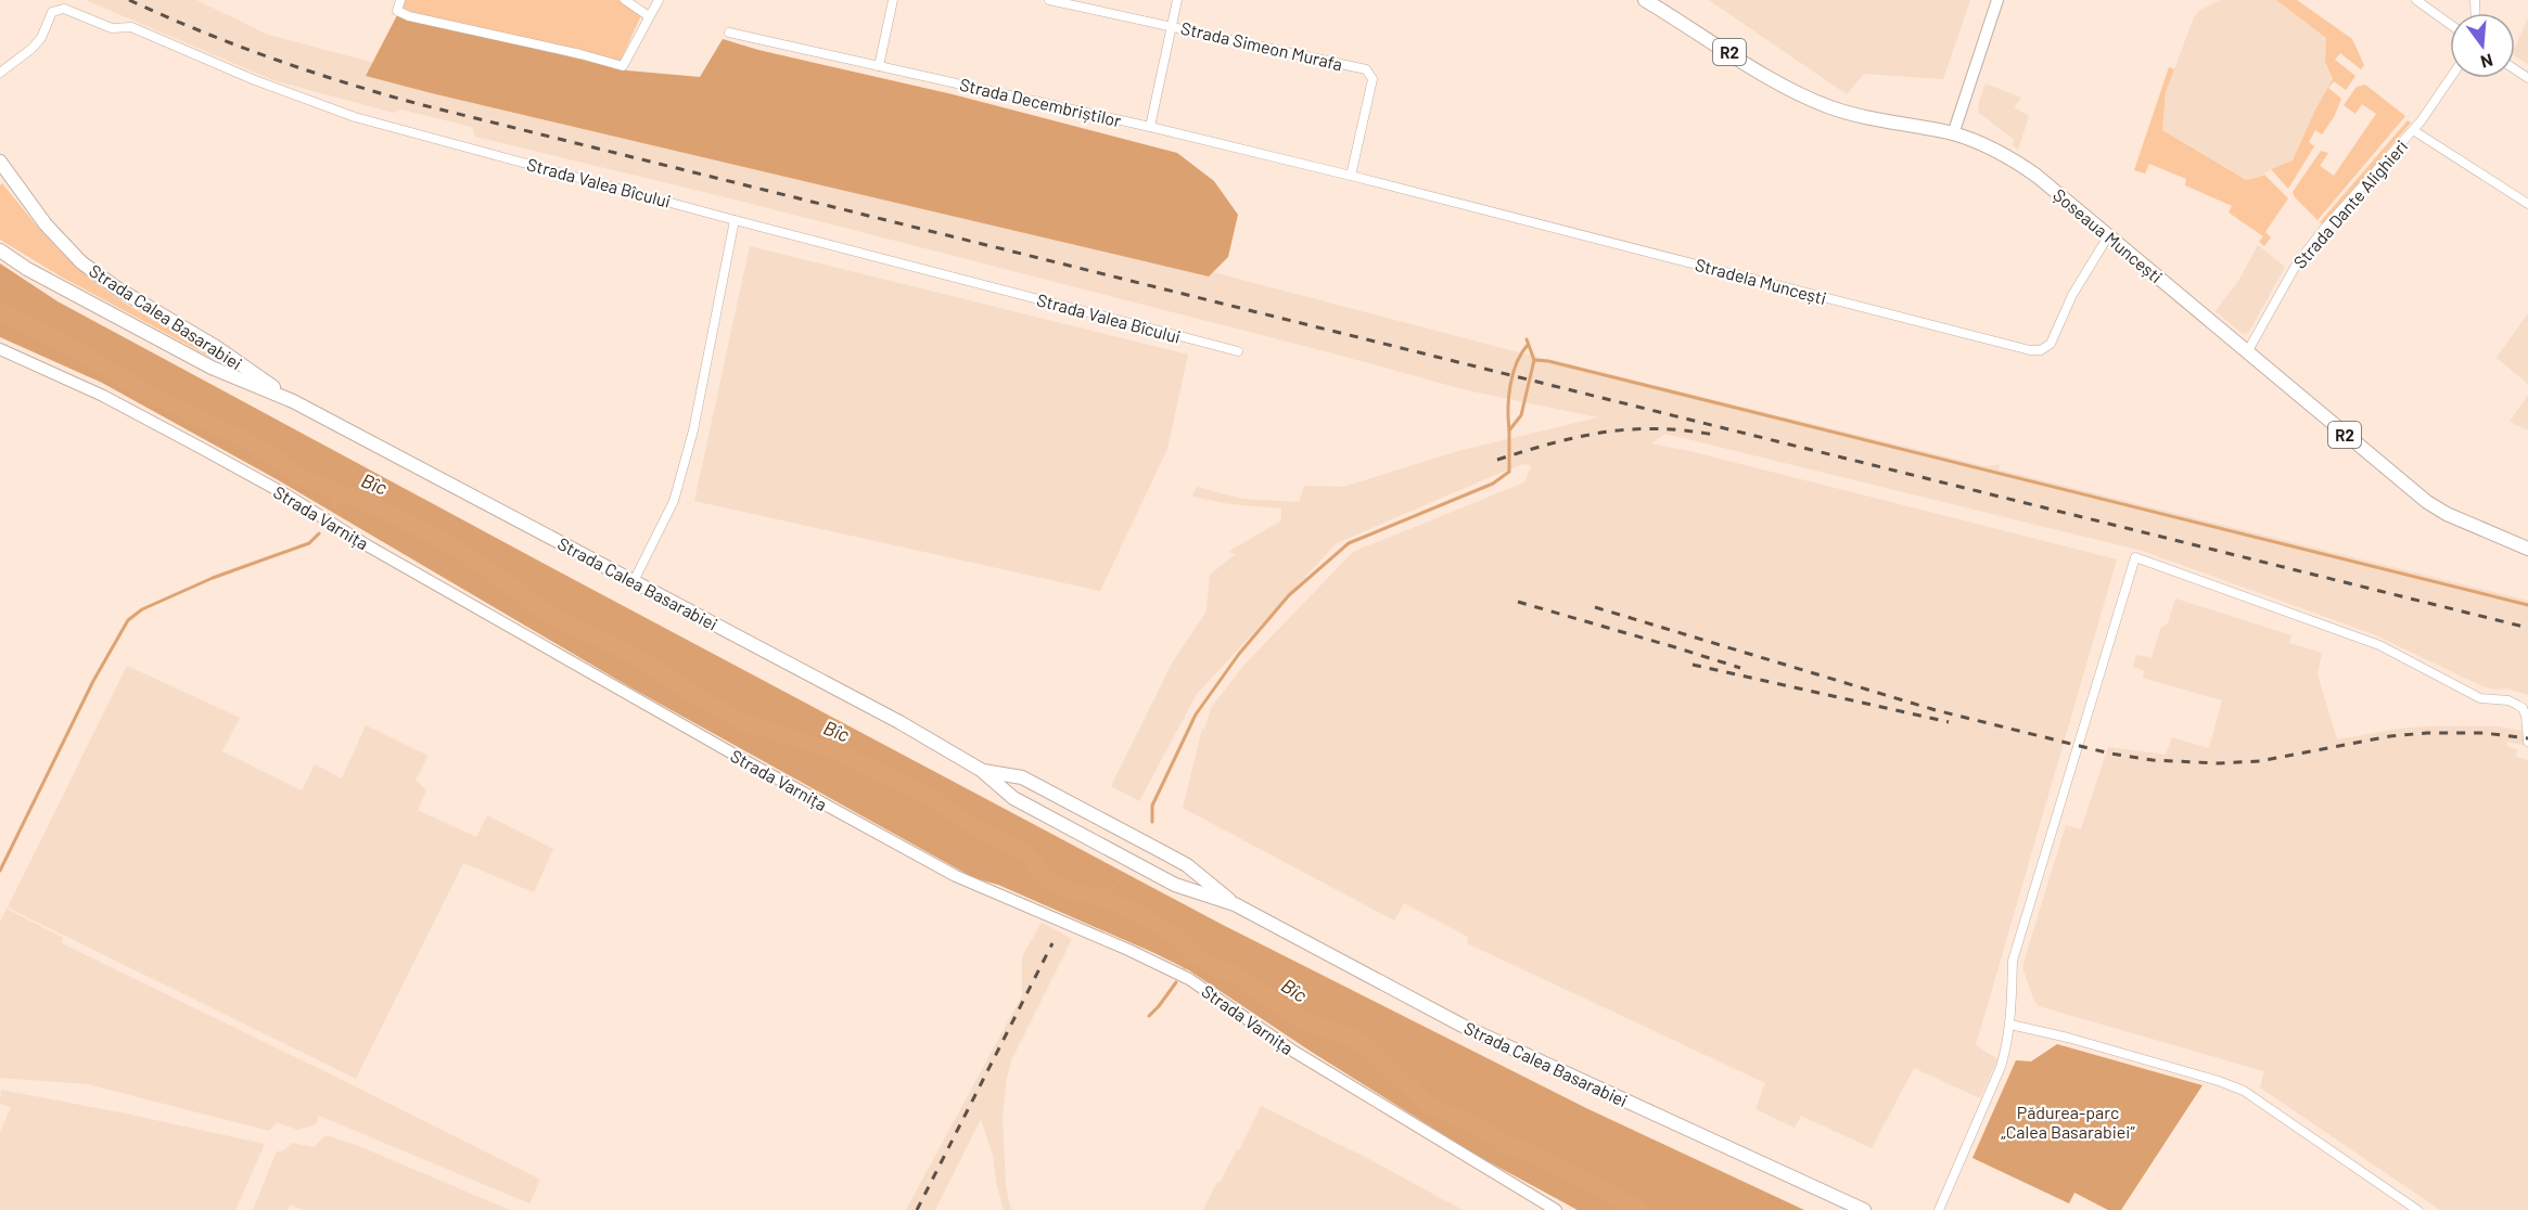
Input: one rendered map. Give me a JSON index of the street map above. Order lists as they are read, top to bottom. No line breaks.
{"streets":{"main road":["R2","Șoseaua Muncești","Strada Calea Basarabiei"],"street":["Strada Simeon Murafa","Strada Decembriștilor","Strada Valea Bîcului","Strada Dante Alighieri","Stradela Muncești","Strada Varnița"]},"crossings":[["Strada Simeon Murafa","Strada Decembriștilor"],["Strada Simeon Murafa","Stradela Muncești"],["Strada Decembriștilor","Stradela Muncești"],["Strada Dante Alighieri","Șoseaua Muncești"],["Șoseaua Muncești","Stradela Muncești"]],"water":["Bîc"],"parks":["Pădurea-parc „Calea Basarabiei”"],"north":"bottom"}
